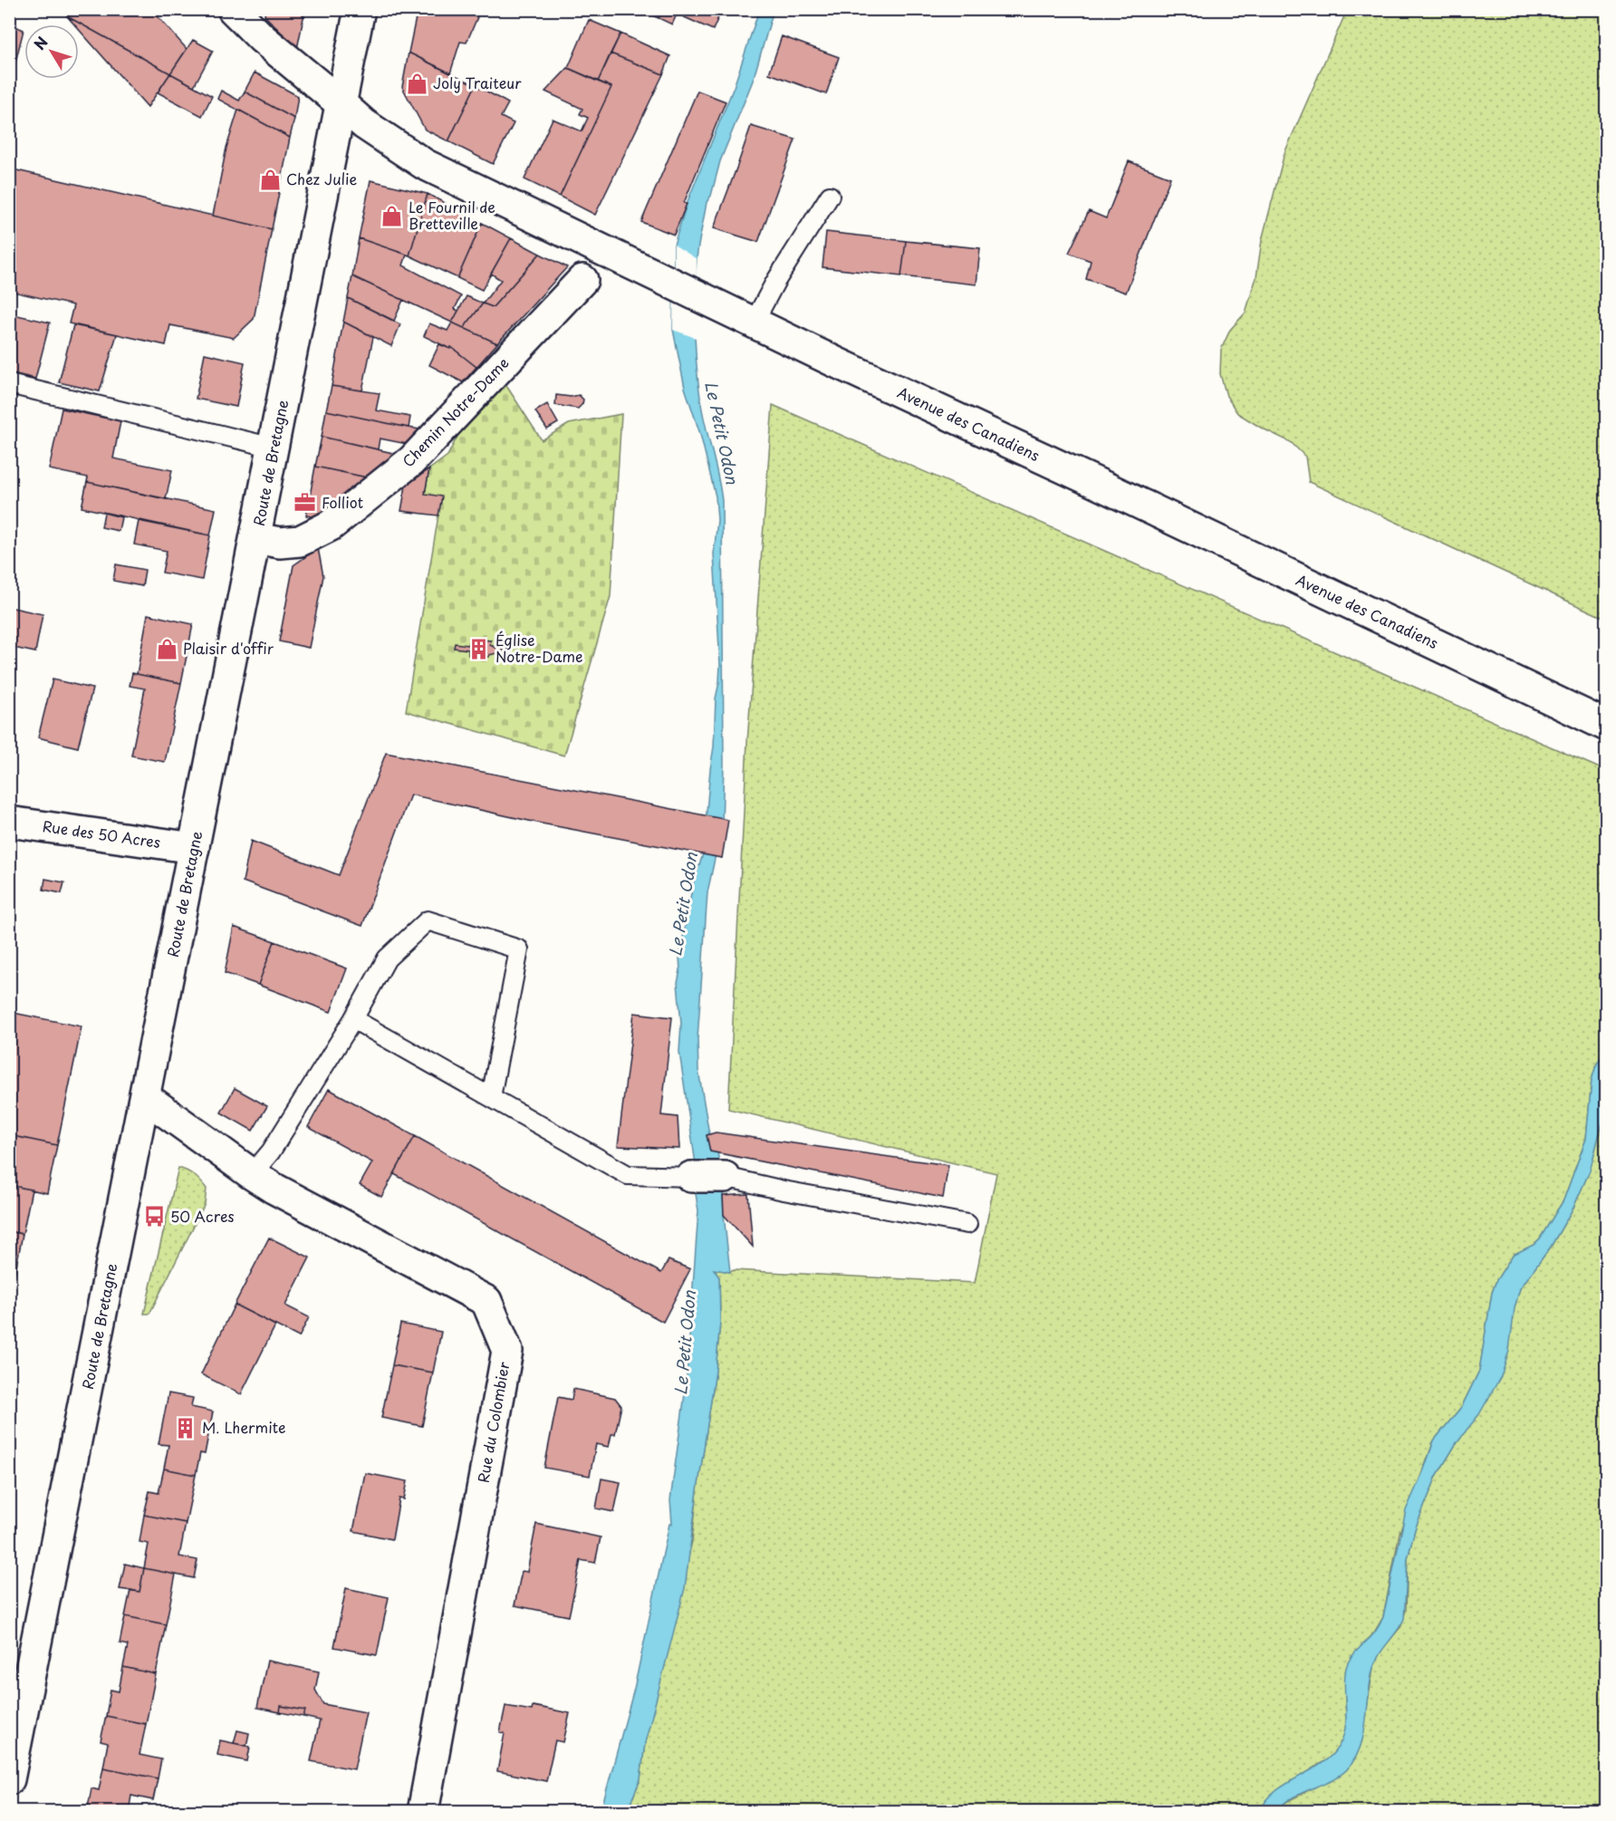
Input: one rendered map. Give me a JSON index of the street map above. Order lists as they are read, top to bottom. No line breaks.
{"streets":{"main road":["Chemin Notre-Dame","Avenue des Canadiens","Route de Bretagne","Rue des 50 Acres","Rue du Colombier"]},"crossings":[["Chemin Notre-Dame","Route de Bretagne"],["Avenue des Canadiens","Route de Bretagne"],["Route de Bretagne","Rue des 50 Acres"],["Route de Bretagne","Rue du Colombier"]],"water":["Le Petit Odon"],"places":{"shop":["Joly Traiteur","Chez Julie","Le Fournil de Bretteville","Plaisir d'offir"],"office":["Folliot"],"building":["Église Notre-Dame","M. Lhermite"],"bus stop":["50 Acres"]},"north":"top left"}
